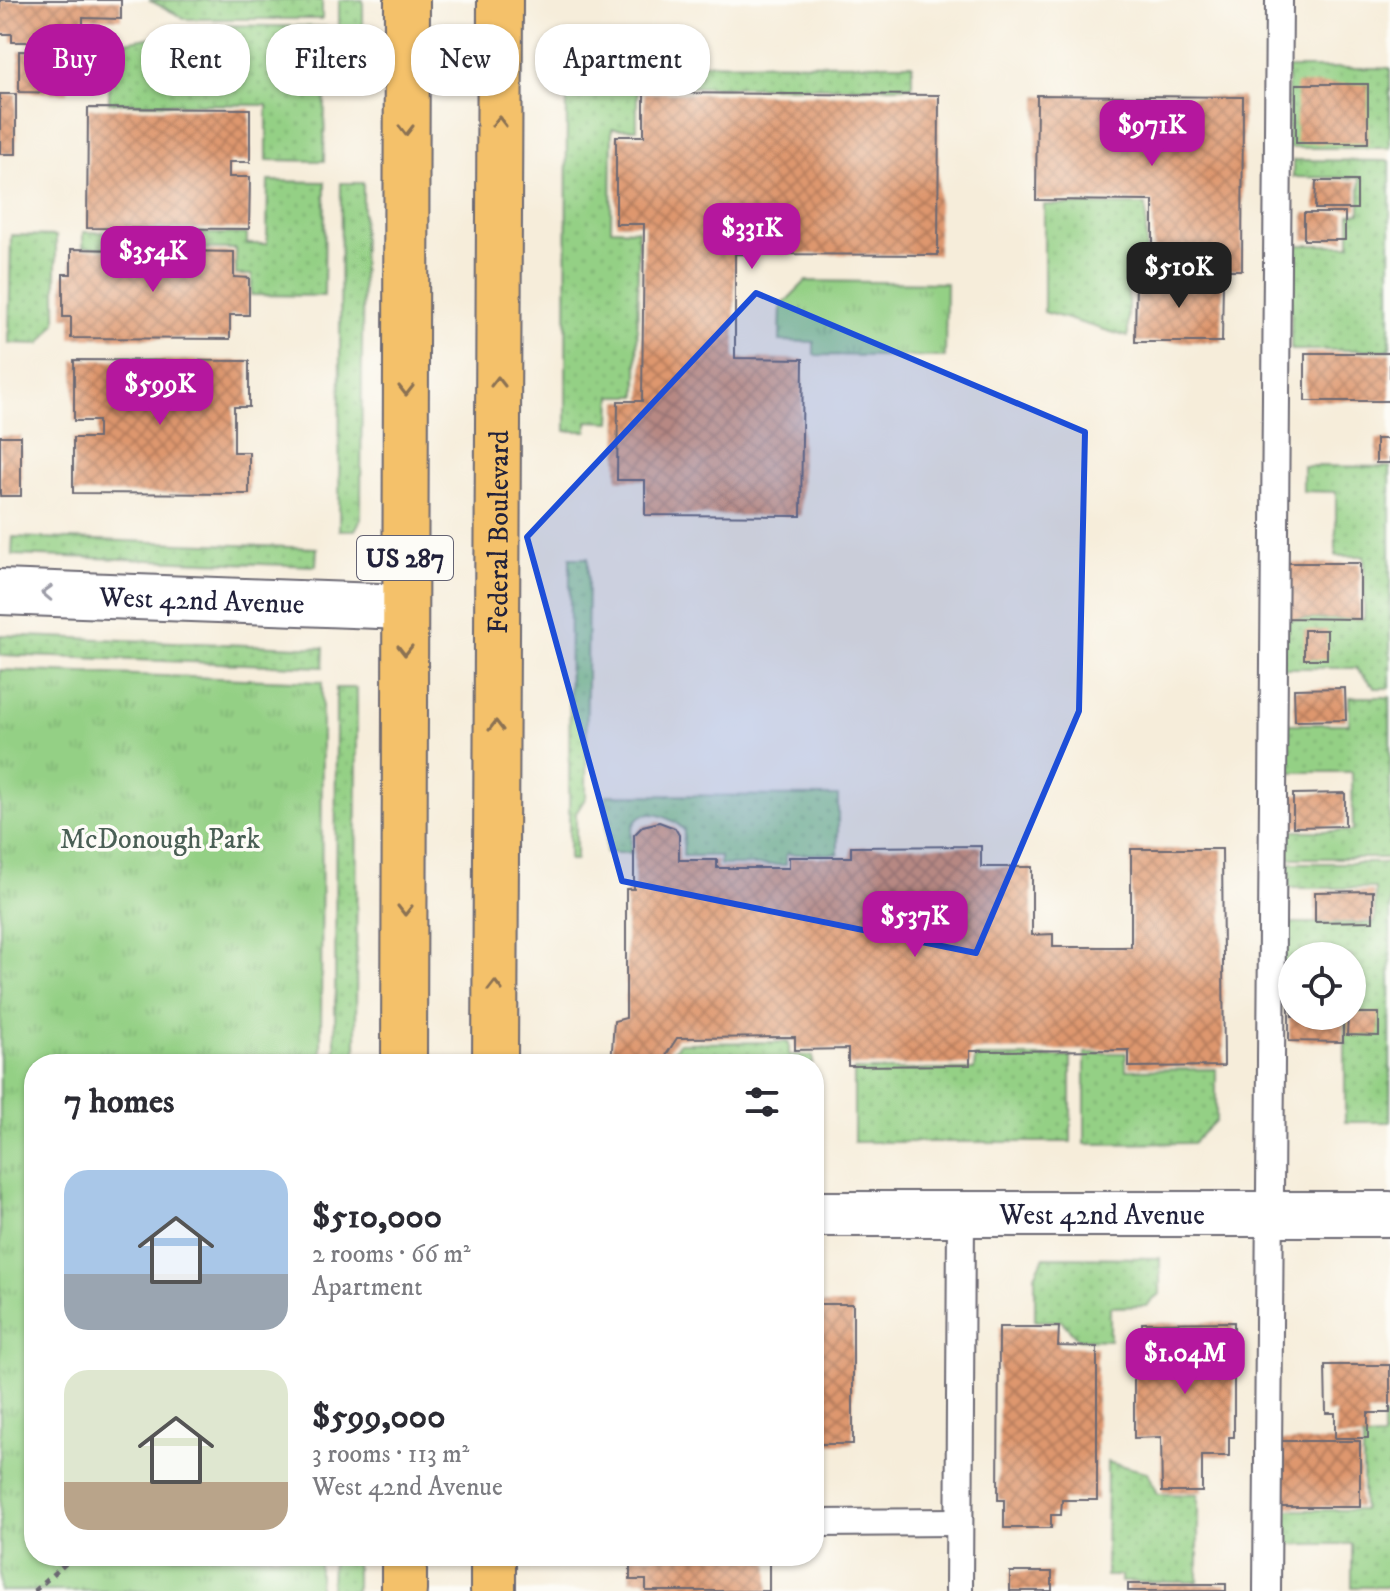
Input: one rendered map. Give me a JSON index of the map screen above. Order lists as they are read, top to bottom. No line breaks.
{"streets":{"main road":["Federal Boulevard","US 287"],"street":["West 42nd Avenue"]},"crossings":[["US 287","West 42nd Avenue"]],"one_way":["West 42nd Avenue"],"parks":["McDonough Park"],"page":{"chip":["Buy","Rent","Filters","New","Apartment"],"price":["$971K","$331K","$354K","$510K","$599K","$537K","$1.04M"],"heading":"7 homes","list":[{"name":"$510,000","note":"2 rooms · 66 m² · Apartment"},{"name":"$599,000","note":"3 rooms · 113 m² · West 42nd Avenue"}]}}
